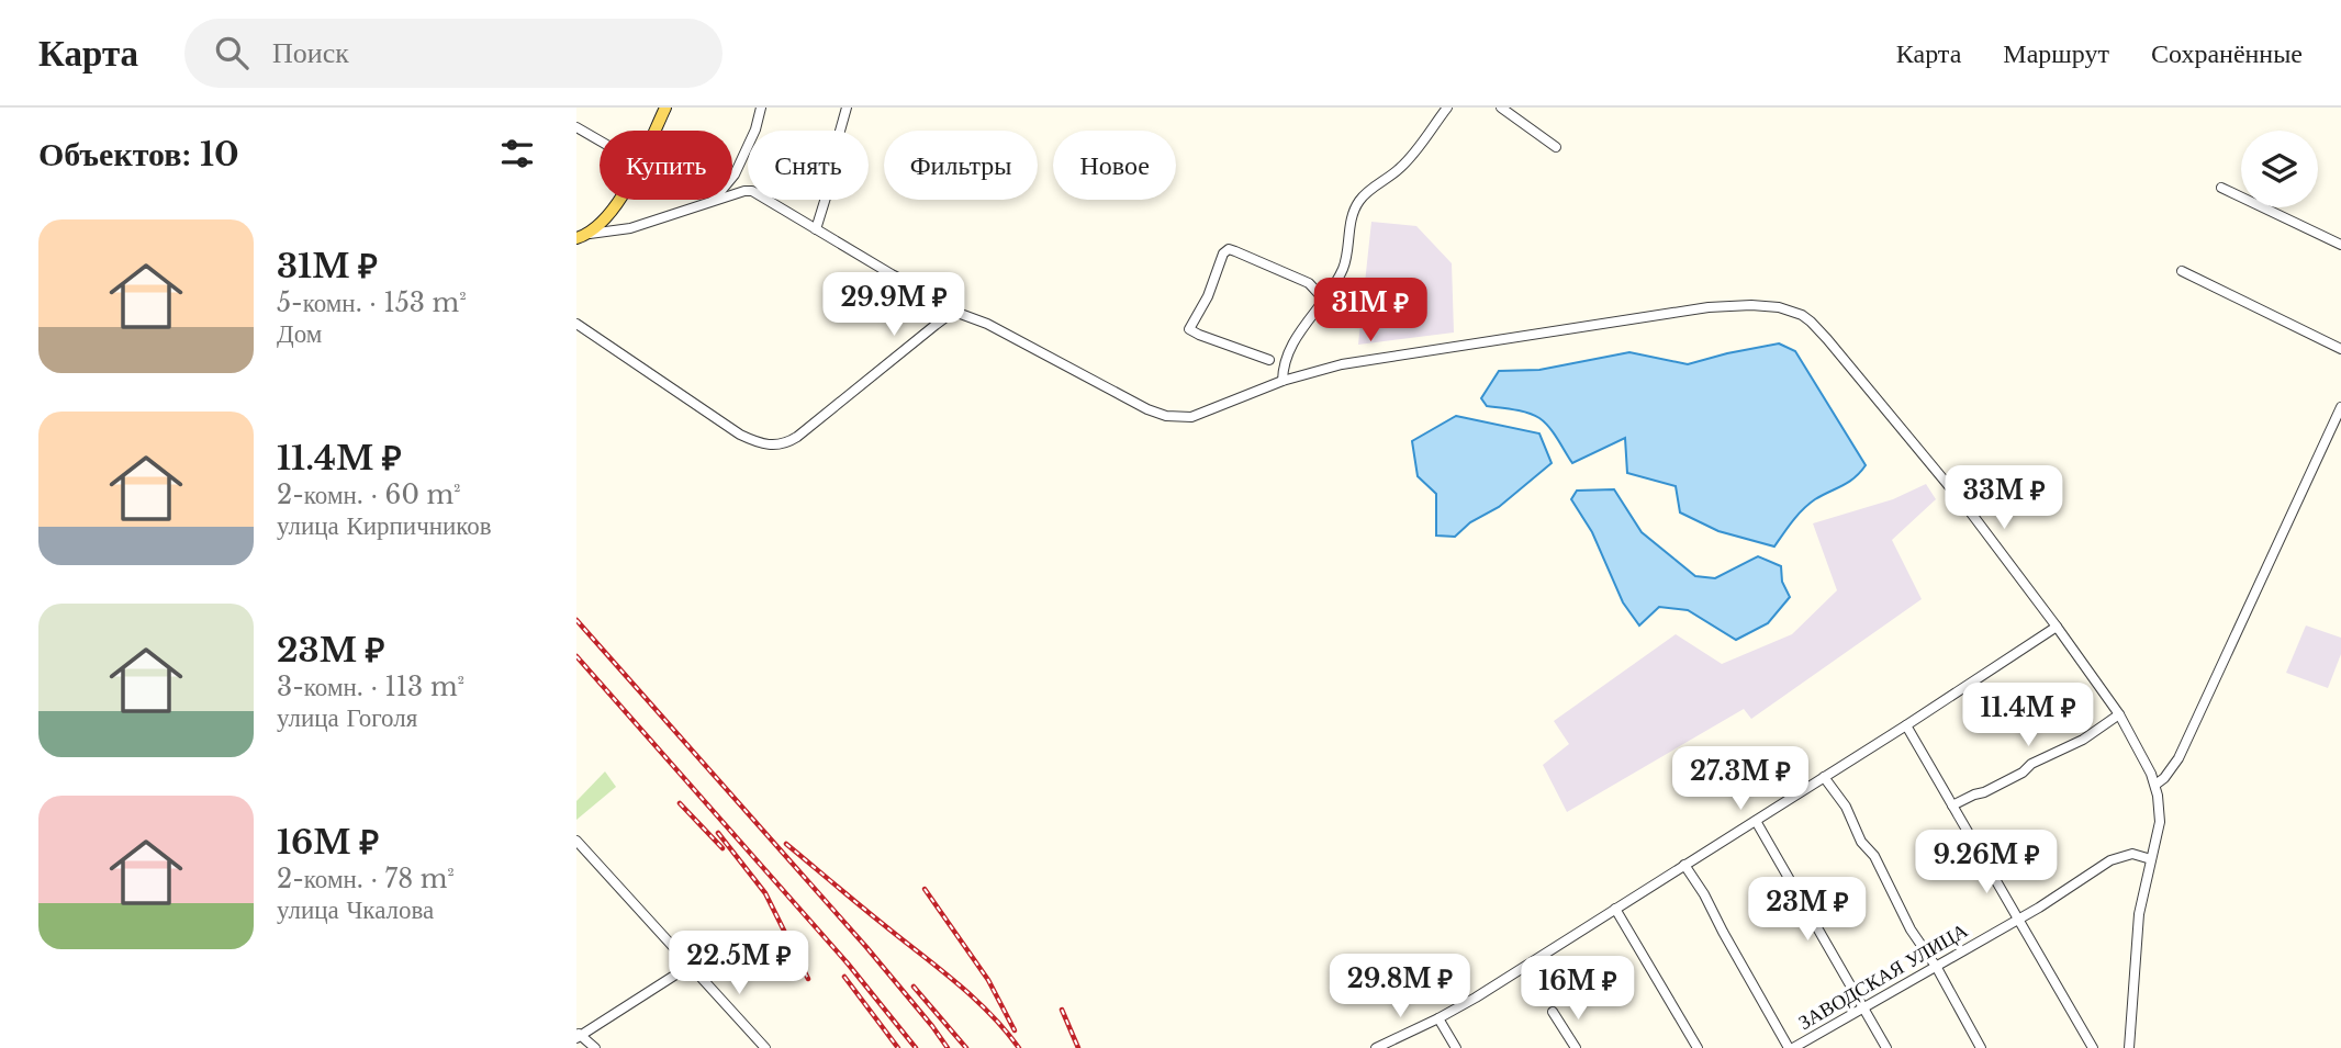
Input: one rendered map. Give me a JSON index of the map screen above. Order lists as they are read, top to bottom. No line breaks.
{"streets":{"street":["ЗАВОДСКАЯ УЛИЦА"]},"page":{"header":"Карта","search":"Поиск","nav":["Карта","Маршрут","Сохранённые"],"heading":"Объектов: 10","chip":["Купить","Снять","Фильтры","Новое"],"list":[{"name":"31M ₽","note":"5-комн. · 153 m² · Дом"},{"name":"11.4M ₽","note":"2-комн. · 60 m² · улица Кирпичников"},{"name":"23M ₽","note":"3-комн. · 113 m² · улица Гоголя"},{"name":"16M ₽","note":"2-комн. · 78 m² · улица Чкалова"}],"price":["29.9M ₽","31M ₽","33M ₽","11.4M ₽","27.3M ₽","9.26M ₽","23M ₽","22.5M ₽","29.8M ₽","16M ₽"]}}
